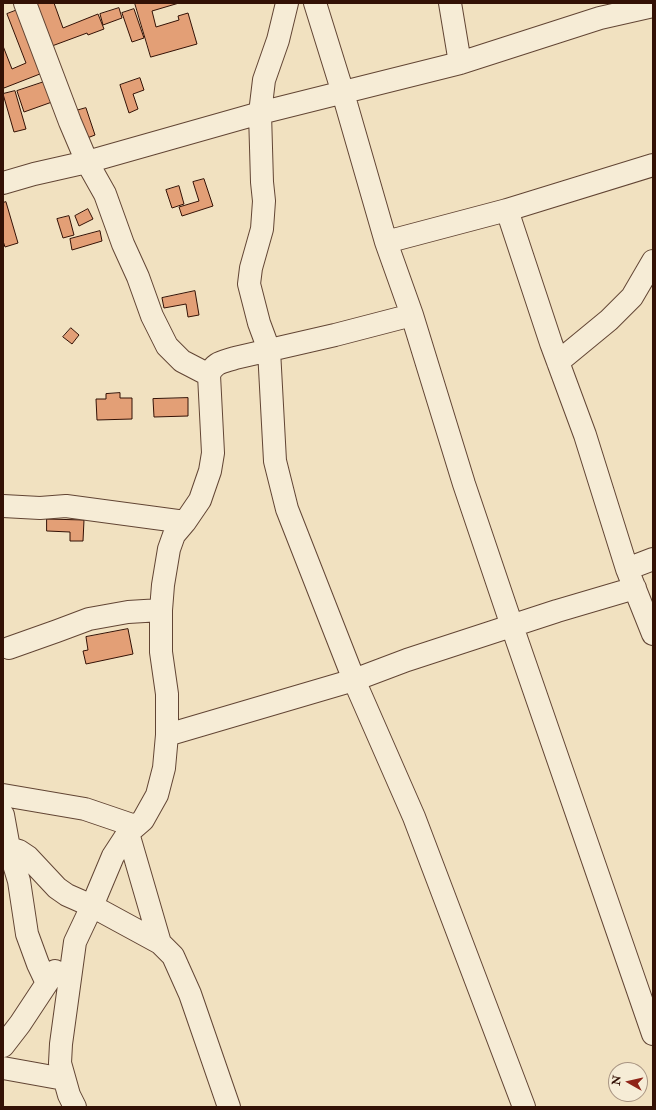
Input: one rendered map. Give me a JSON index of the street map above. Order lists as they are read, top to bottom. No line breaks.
{"north":"left"}
